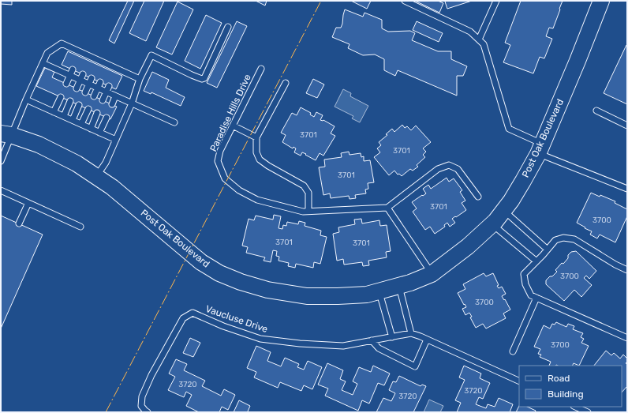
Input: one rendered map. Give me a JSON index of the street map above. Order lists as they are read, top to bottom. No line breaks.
{"streets":{"street":["Post Oak Boulevard"],"lane":["Paradise Hills Drive","Vaucluse Drive"]},"house_numbers":["3701","3701","3701","3701","3700","3701","3701","3700","3700","3700","3720","3720","3720"],"legend":["Road","Building"]}
